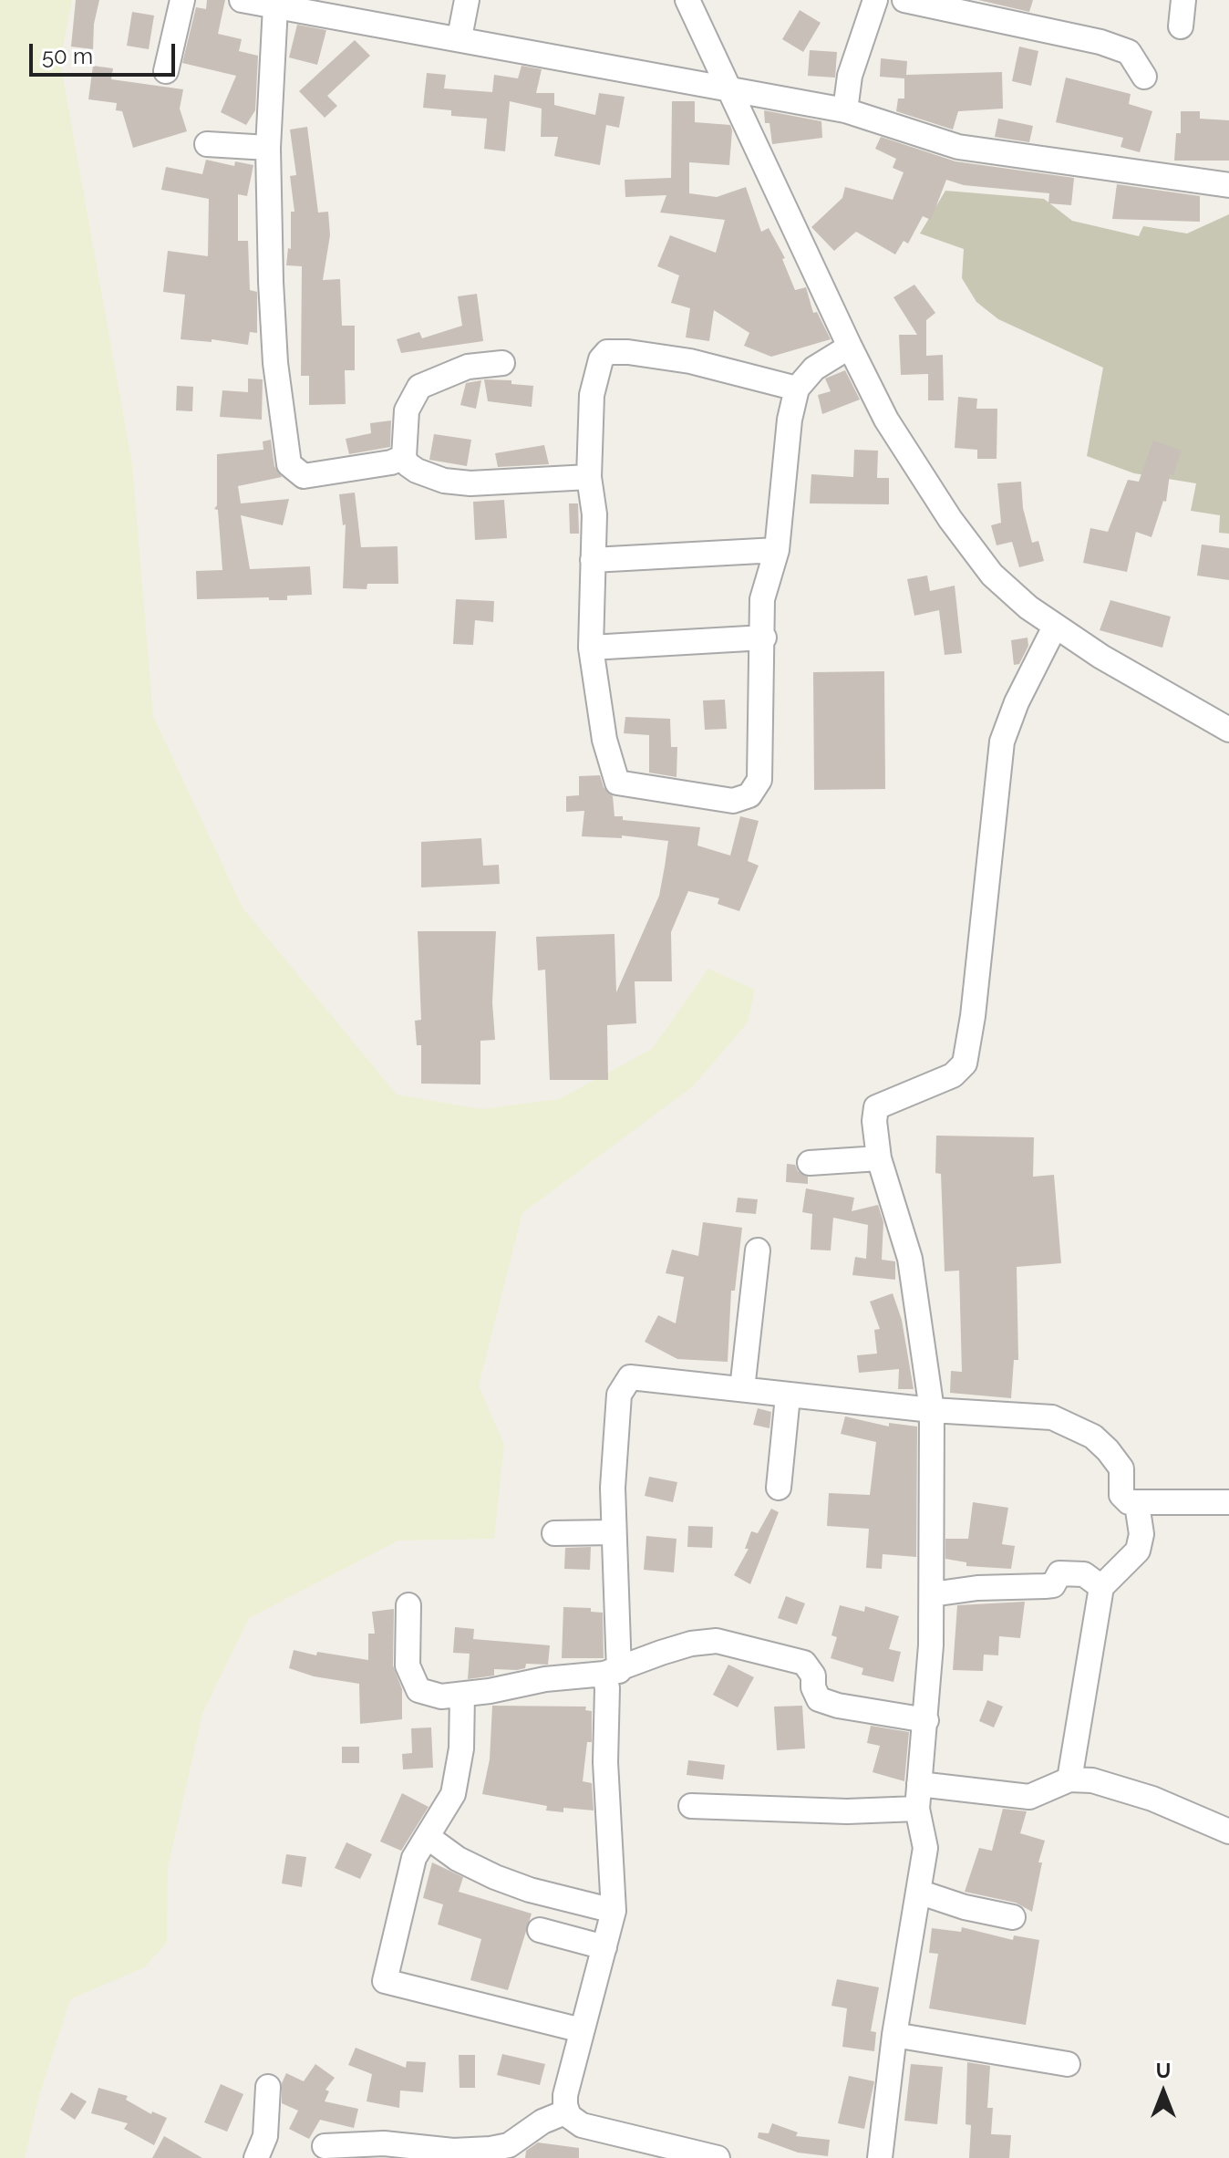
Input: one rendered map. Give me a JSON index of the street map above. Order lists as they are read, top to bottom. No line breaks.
{"scale_bar":"50 m","north":"top"}
